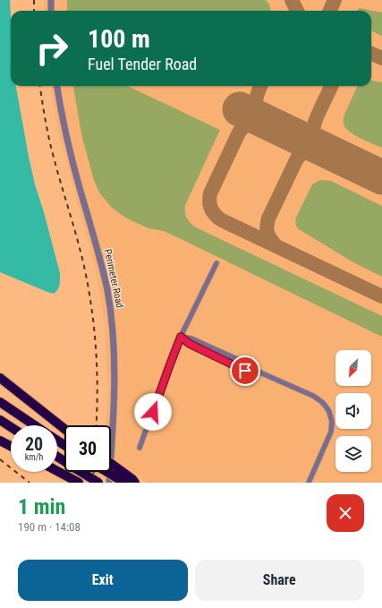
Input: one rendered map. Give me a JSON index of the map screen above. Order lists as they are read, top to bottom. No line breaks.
{"streets":{"street":["Perimeter Road"]},"north":"bottom left","page":{"turn":["100 m","Fuel Tender Road"],"speed":"20 km/h","limit":"30","heading":["1 min","190 m · 14:08"],"buttons":["Exit","Share"]}}
